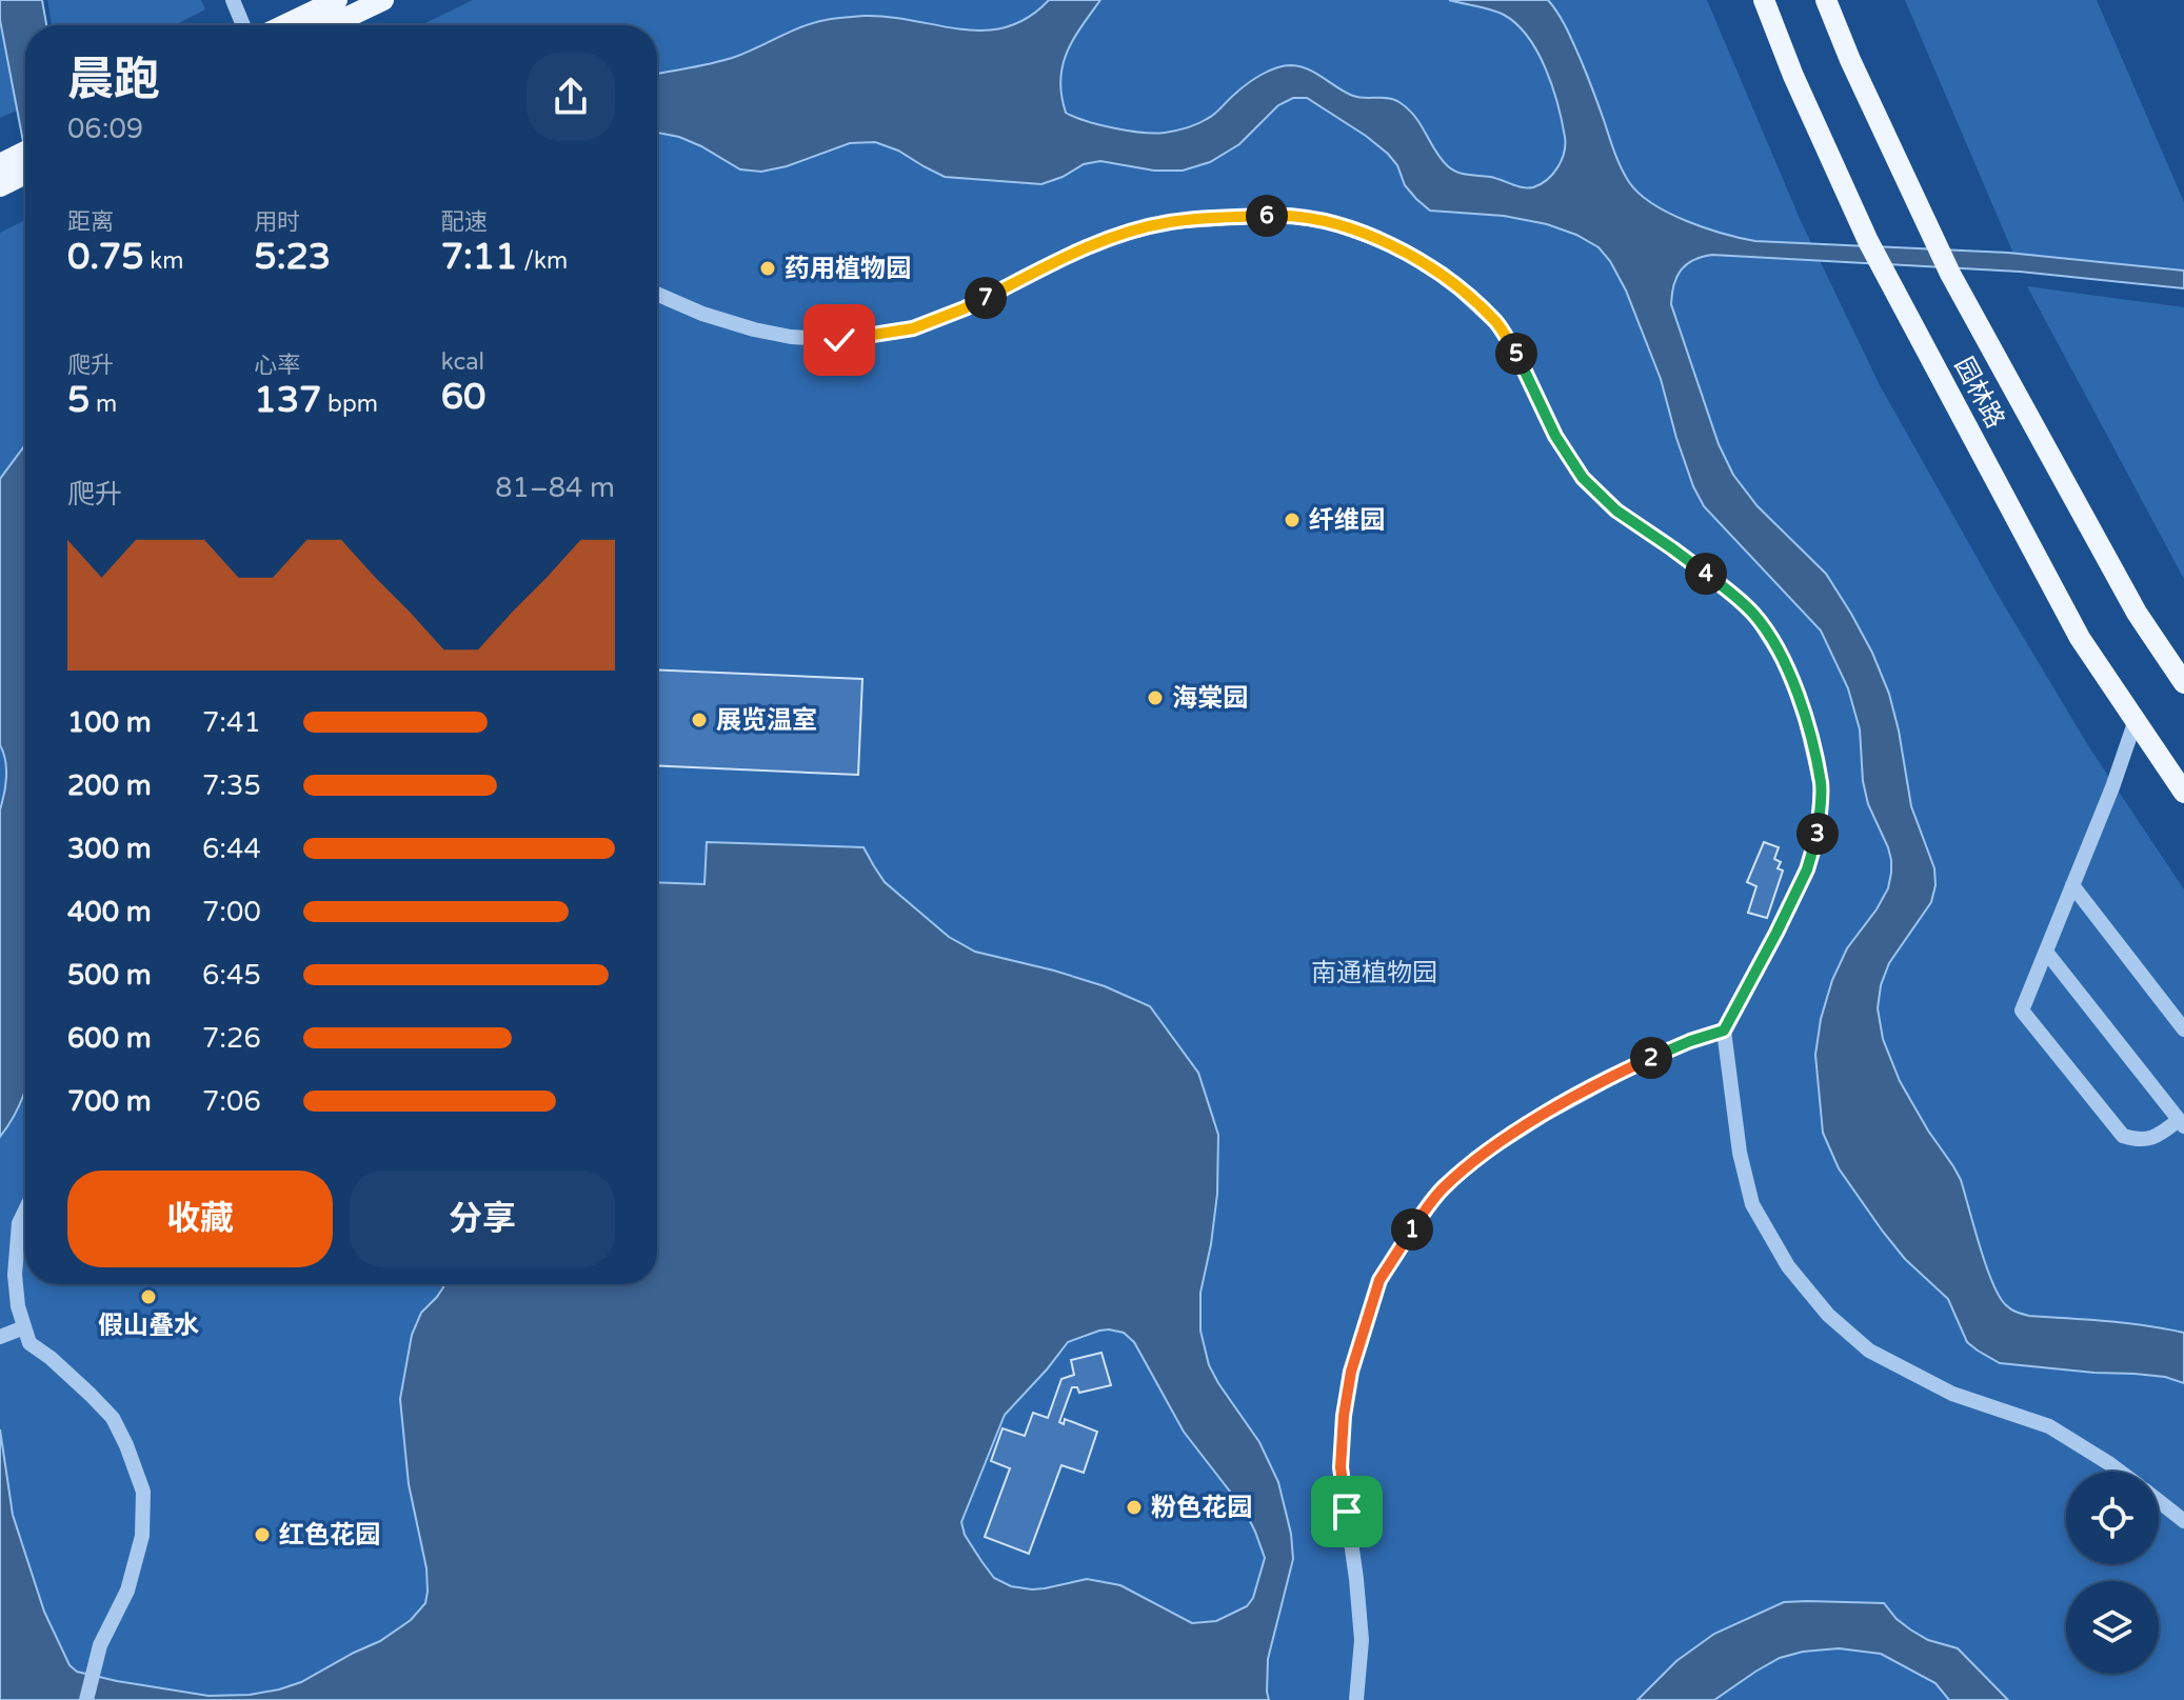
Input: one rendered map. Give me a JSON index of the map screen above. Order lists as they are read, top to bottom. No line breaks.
{"streets":{"main road":["园林路"]},"parks":["南通植物园"],"places":["药用植物园","纤维园","海棠园","展览温室","假山叠水","粉色花园","红色花园"],"page":{"heading":["晨跑","06:09"],"stats":[["距离","0.75 km"],["用时","5:23"],["配速","7:11 /km"],["爬升","5 m"],["心率","137 bpm"],["kcal","60"]],"pins":["6","7","5","4","3","2","1"],"chart":["爬升","81–84 m"],"list":[{"name":"100 m","note":"7:41"},{"name":"200 m","note":"7:35"},{"name":"300 m","note":"6:44"},{"name":"400 m","note":"7:00"},{"name":"500 m","note":"6:45"},{"name":"600 m","note":"7:26"},{"name":"700 m","note":"7:06"}],"buttons":["收藏","分享"]}}
